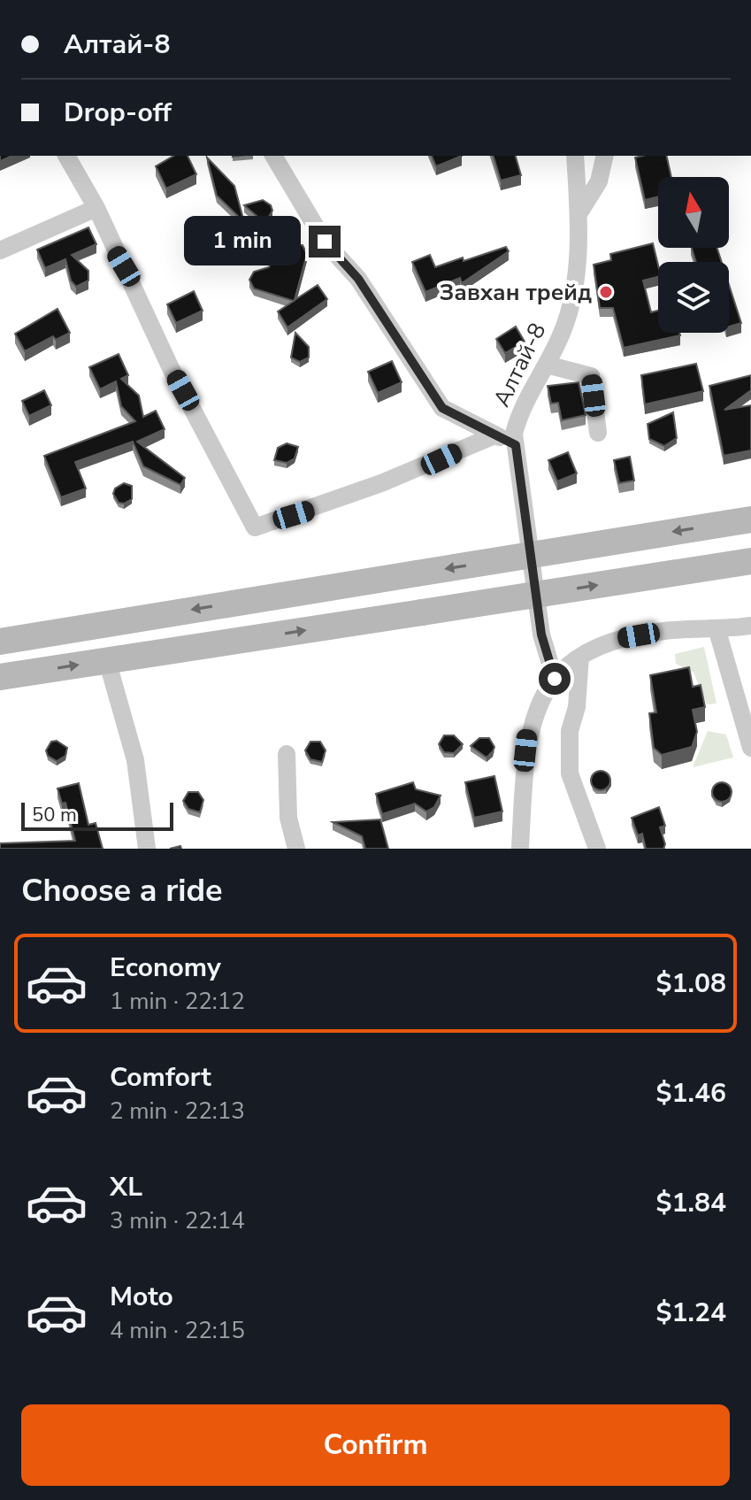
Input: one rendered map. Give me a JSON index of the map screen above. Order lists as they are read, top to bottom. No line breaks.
{"streets":{"street":["Алтай-8"]},"places":["Завхан трейд"],"scale_bar":"50 m","north":"top","page":{"banner":["Алтай-8","Drop-off"],"bubble":"1 min","scale":"50 m","heading":"Choose a ride","list":[{"name":"Economy","note":"1 min · 22:12","value":"$1.08"},{"name":"Comfort","note":"2 min · 22:13","value":"$1.46"},{"name":"XL","note":"3 min · 22:14","value":"$1.84"},{"name":"Moto","note":"4 min · 22:15","value":"$1.24"}],"buttons":"Confirm"}}
